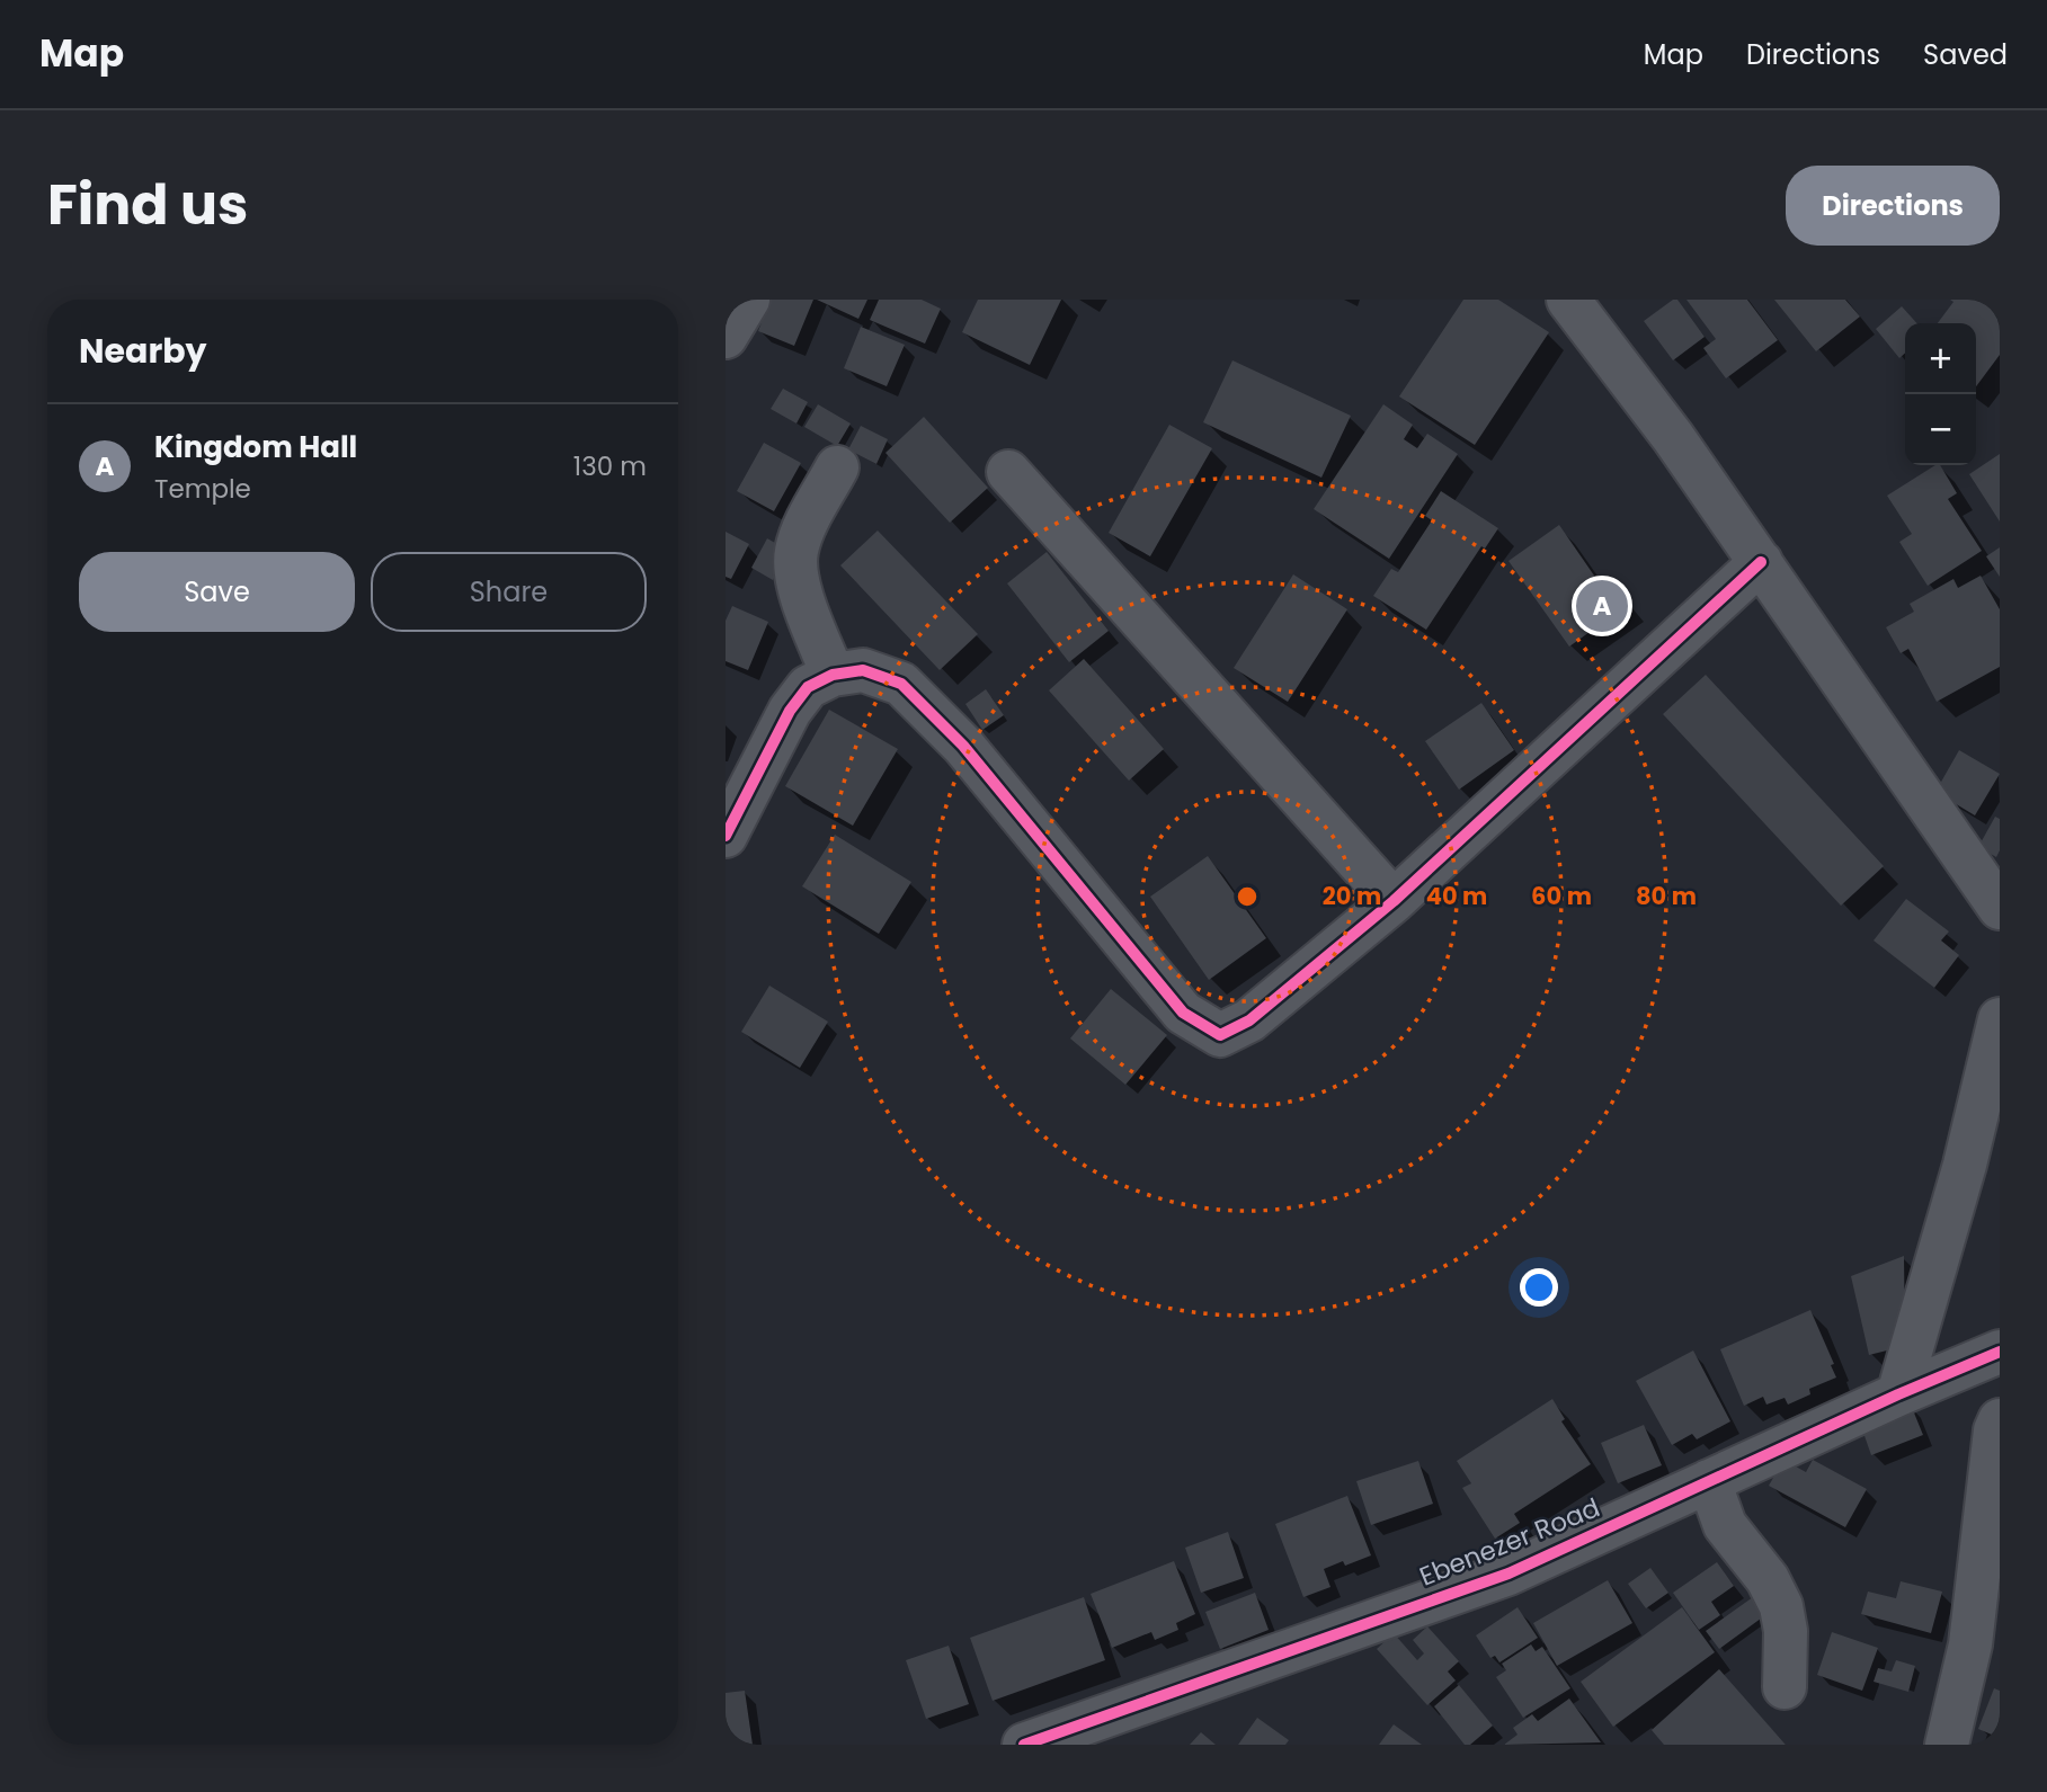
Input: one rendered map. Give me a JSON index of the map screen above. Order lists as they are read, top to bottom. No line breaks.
{"streets":{"street":["Ebenezer Road"]},"page":{"header":"Map","nav":["Map","Directions","Saved"],"title":"Find us","buttons":["Directions",["Save","Share"]],"heading":"Nearby","map_buttons":["+","−"],"list":[{"mark":"A","name":"Kingdom Hall","note":"Temple","value":"130 m"}],"pins":"A"},"rings":["20 m","40 m","60 m","80 m"]}
